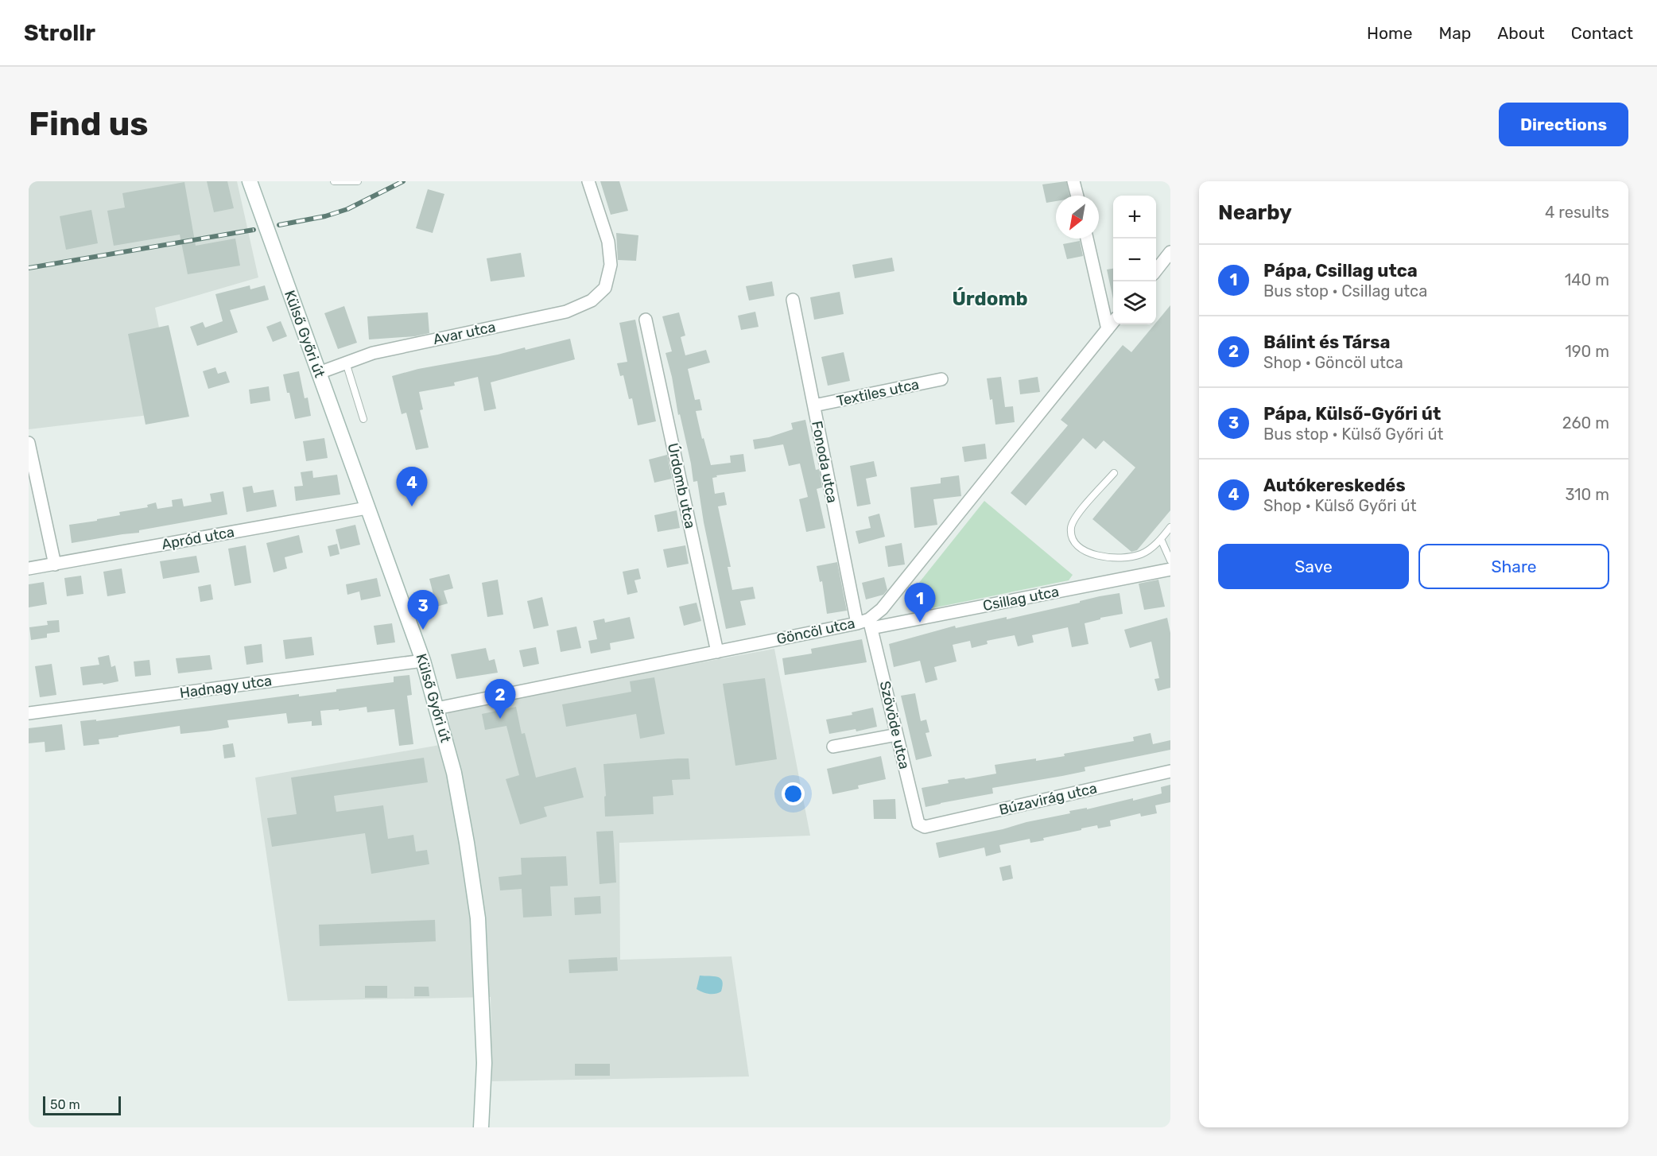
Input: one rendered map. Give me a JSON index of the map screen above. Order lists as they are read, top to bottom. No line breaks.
{"streets":{"main road":["Külső Győri út"],"street":["Avar utca","Textiles utca","Fonoda utca","Úrdomb utca","Apród utca","Csillag utca","Göncöl utca","Hadnagy utca","Szövöde utca","Búzavirág utca"]},"crossings":[["Avar utca","Külső Győri út"],["Külső Győri út","Apród utca"],["Külső Győri út","Göncöl utca"],["Külső Győri út","Hadnagy utca"],["Textiles utca","Fonoda utca"],["Fonoda utca","Göncöl utca"],["Úrdomb utca","Göncöl utca"],["Csillag utca","Göncöl utca"],["Csillag utca","Szövöde utca"],["Göncöl utca","Szövöde utca"],["Szövöde utca","Búzavirág utca"]],"districts":["Úrdomb"],"scale_bar":"50 m","north":"bottom left","page":{"header":"Strollr","nav":["Home","Map","About","Contact"],"buttons":["Directions",["Save","Share"]],"title":"Find us","heading":["Nearby","4 results"],"map_buttons":["+","−"],"list":[{"mark":"1","name":"Pápa, Csillag utca","note":"Bus stop · Csillag utca","value":"140 m"},{"mark":"2","name":"Bálint és Társa","note":"Shop · Göncöl utca","value":"190 m"},{"mark":"3","name":"Pápa, Külső-Győri út","note":"Bus stop · Külső Győri út","value":"260 m"},{"mark":"4","name":"Autókereskedés","note":"Shop · Külső Győri út","value":"310 m"}],"pins":["4","1","3","2"],"scale":"50 m"}}
